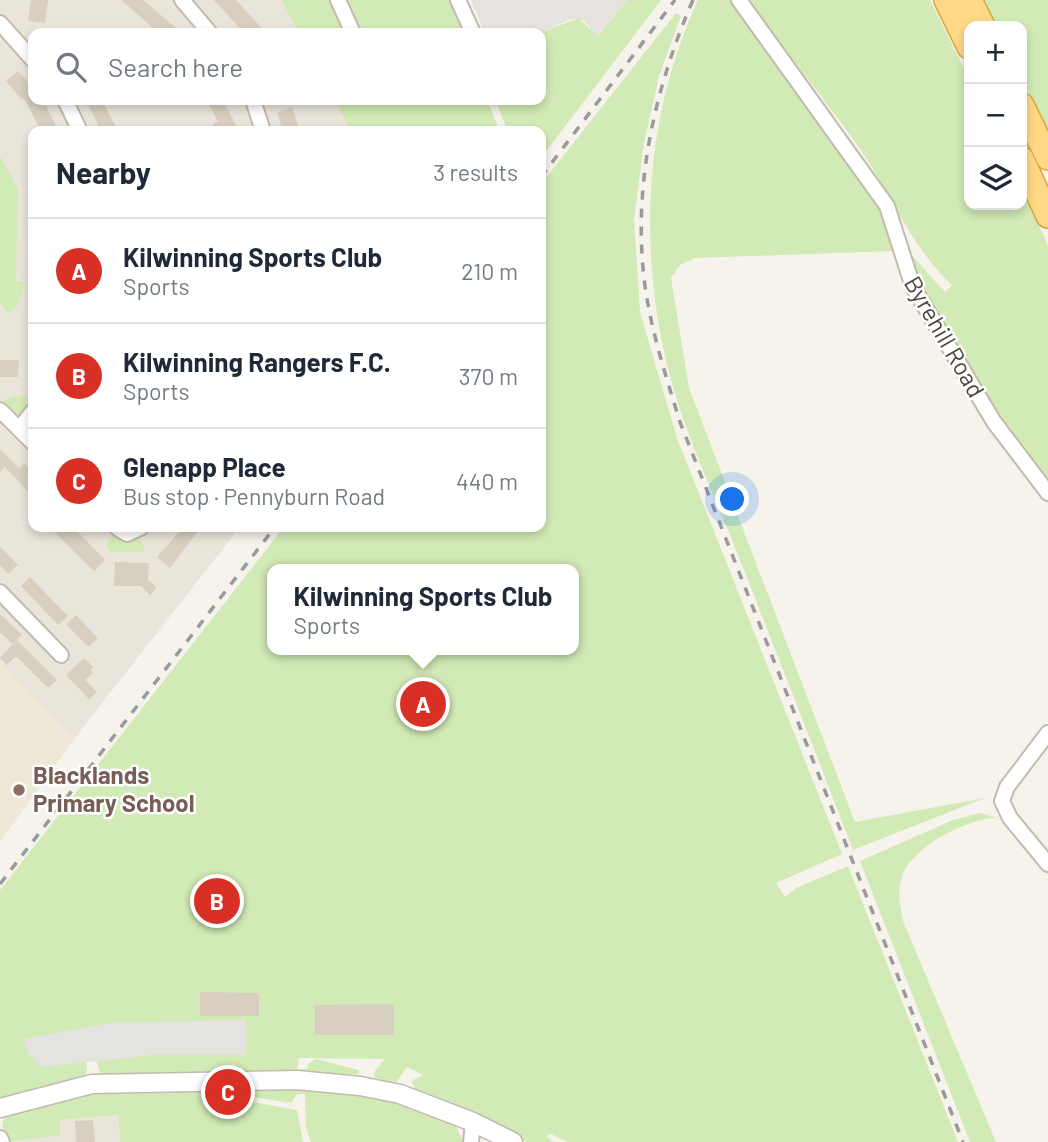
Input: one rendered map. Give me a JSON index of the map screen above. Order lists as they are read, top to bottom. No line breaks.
{"streets":{"street":["Byrehill Road"]},"places":["Blacklands Primary School"],"page":{"map_buttons":["+","−"],"search":"Search here","heading":["Nearby","3 results"],"list":[{"mark":"A","name":"Kilwinning Sports Club","note":"Sports","value":"210 m"},{"mark":"B","name":"Kilwinning Rangers F.C.","note":"Sports","value":"370 m"},{"mark":"C","name":"Glenapp Place","note":"Bus stop · Pennyburn Road","value":"440 m"}],"popup":["Kilwinning Sports Club","Sports"],"pins":["A","B","C"]}}
